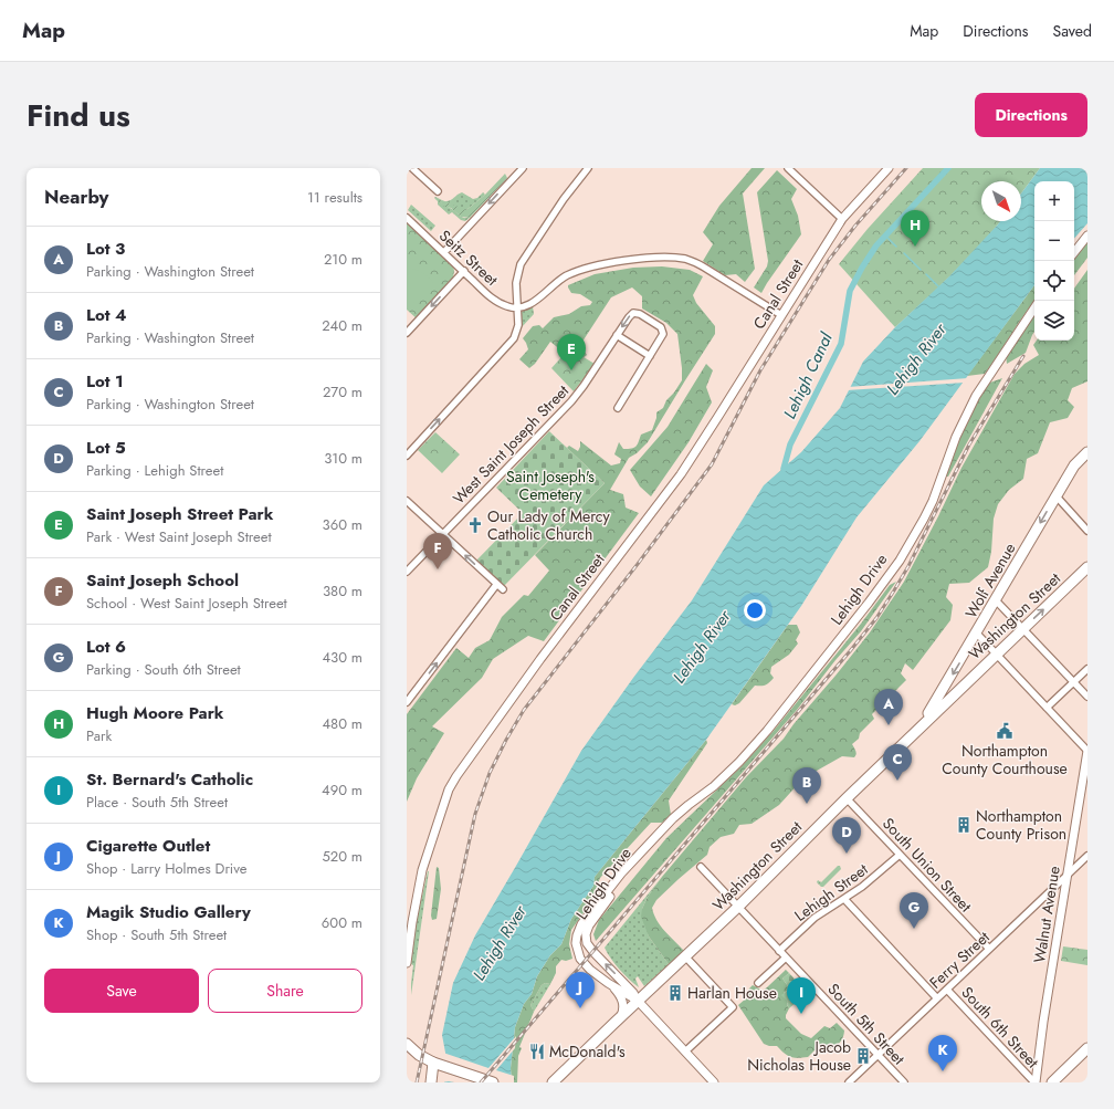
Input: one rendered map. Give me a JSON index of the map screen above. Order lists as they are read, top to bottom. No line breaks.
{"streets":{"main road":["Wolf Avenue","Washington Street"],"street":["Seitz Street","Canal Street","West Saint Joseph Street","Lehigh Drive","South Union Street","Lehigh Street","Walnut Avenue","Ferry Street","South 5th Street","South 6th Street"]},"crossings":[["Wolf Avenue","Washington Street"],["Lehigh Drive","Washington Street"],["Washington Street","South Union Street"],["Washington Street","South 5th Street"],["South Union Street","Lehigh Street"],["South Union Street","Ferry Street"],["Lehigh Street","South 5th Street"],["Lehigh Street","South 6th Street"],["Walnut Avenue","Ferry Street"],["Walnut Avenue","South 6th Street"],["Ferry Street","South 5th Street"],["Ferry Street","South 6th Street"]],"one_way":["Wolf Avenue"],"water":["Lehigh River","Lehigh Canal"],"parks":["Saint Joseph's Cemetery"],"places":{"church":["Our Lady of Mercy Catholic Church"],"public building":["Northampton County Courthouse"],"building":["Northampton County Prison","Harlan House","Jacob Nicholas House"],"restaurant":["McDonald's"]},"north":"bottom right","page":{"header":"Map","nav":["Map","Directions","Saved"],"title":"Find us","buttons":["Directions",["Save","Share"]],"heading":["Nearby","11 results"],"map_buttons":["+","−"],"pins":["H","E","F","A","C","B","D","G","J","I","K"],"list":[{"mark":"A","name":"Lot 3","note":"Parking · Washington Street","value":"210 m"},{"mark":"B","name":"Lot 4","note":"Parking · Washington Street","value":"240 m"},{"mark":"C","name":"Lot 1","note":"Parking · Washington Street","value":"270 m"},{"mark":"D","name":"Lot 5","note":"Parking · Lehigh Street","value":"310 m"},{"mark":"E","name":"Saint Joseph Street Park","note":"Park · West Saint Joseph Street","value":"360 m"},{"mark":"F","name":"Saint Joseph School","note":"School · West Saint Joseph Street","value":"380 m"},{"mark":"G","name":"Lot 6","note":"Parking · South 6th Street","value":"430 m"},{"mark":"H","name":"Hugh Moore Park","note":"Park","value":"480 m"},{"mark":"I","name":"St. Bernard's Catholic","note":"Place · South 5th Street","value":"490 m"},{"mark":"J","name":"Cigarette Outlet","note":"Shop · Larry Holmes Drive","value":"520 m"},{"mark":"K","name":"Magik Studio Gallery","note":"Shop · South 5th Street","value":"600 m"}]}}
